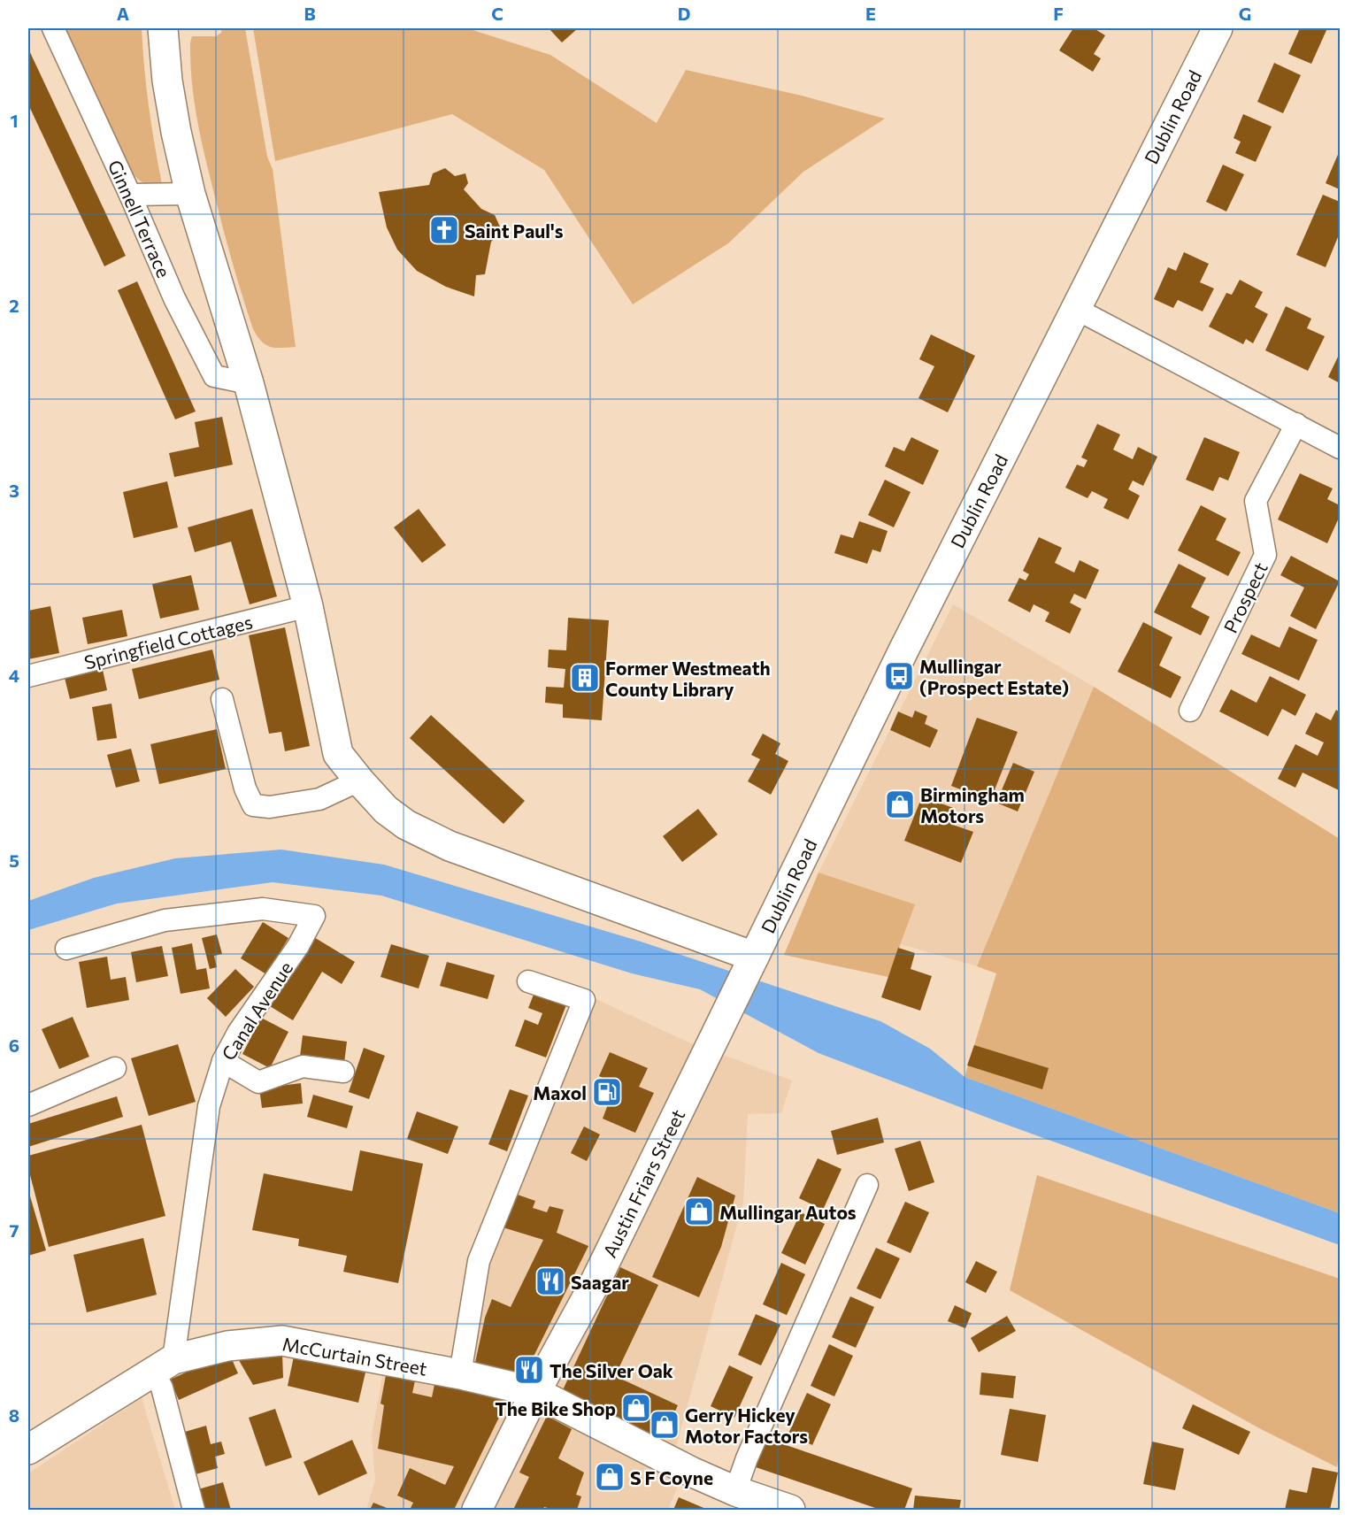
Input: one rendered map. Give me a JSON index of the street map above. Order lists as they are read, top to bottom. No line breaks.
{"streets":{"street":["Dublin Road","Ginnell Terrace","Prospect","Springfield Cottages","Canal Avenue","Austin Friars Street","McCurtain Street"]},"crossings":[["Dublin Road","Austin Friars Street"],["Canal Avenue","McCurtain Street"],["Austin Friars Street","McCurtain Street"]],"places":{"church":["Saint Paul's"],"bus stop":["Mullingar (Prospect Estate)"],"building":["Former Westmeath County Library"],"shop":["Birmingham Motors","Mullingar Autos","The Bike Shop","Gerry Hickey Motor Factors","S F Coyne"],"fuel station":["Maxol"],"restaurant":["Saagar","The Silver Oak"]},"grid":{"columns":["A","B","C","D","E","F","G"],"rows":["1","2","3","4","5","6","7","8"]}}
